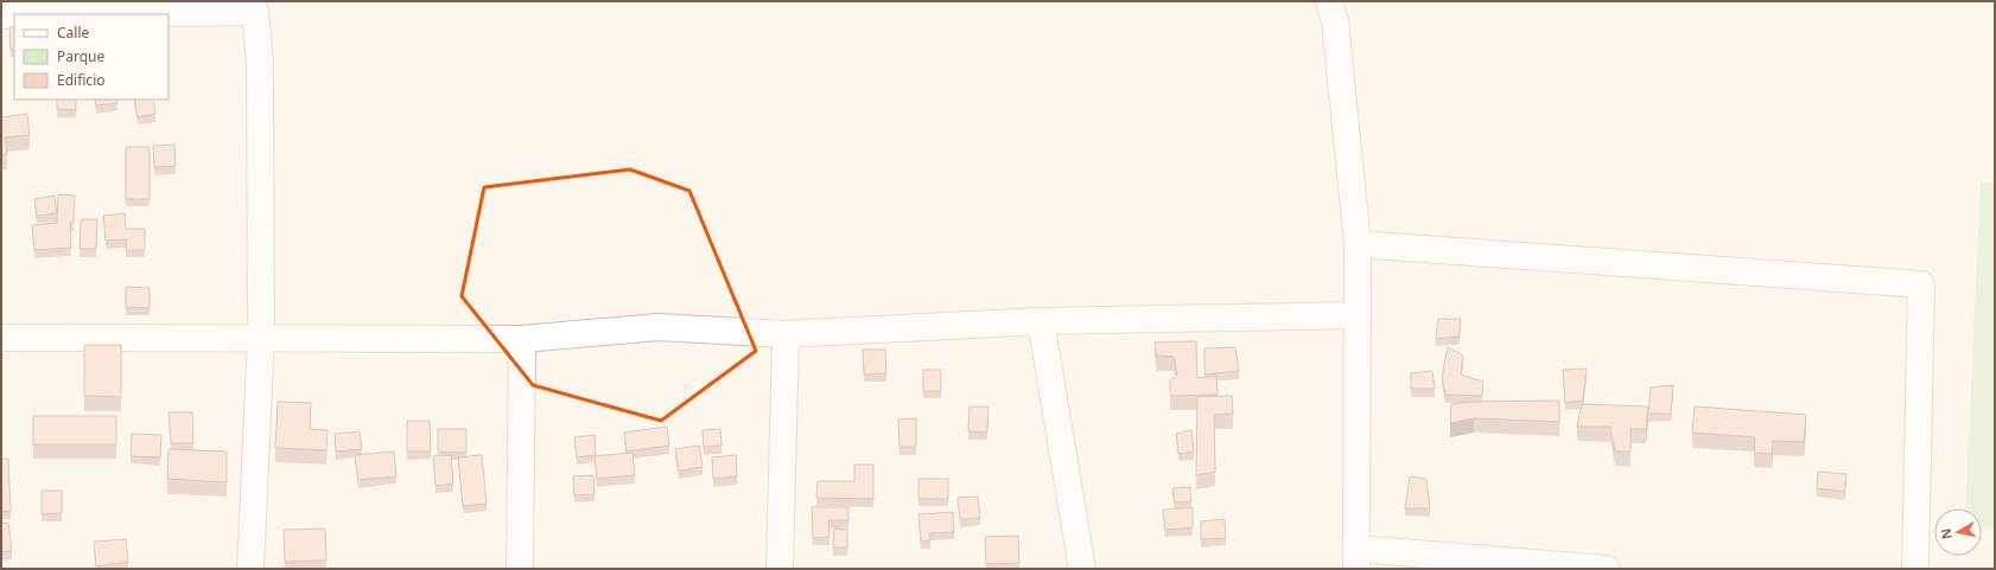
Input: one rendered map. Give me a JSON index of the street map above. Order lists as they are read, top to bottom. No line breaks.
{"legend":["Calle","Parque","Edificio"],"north":"left"}
